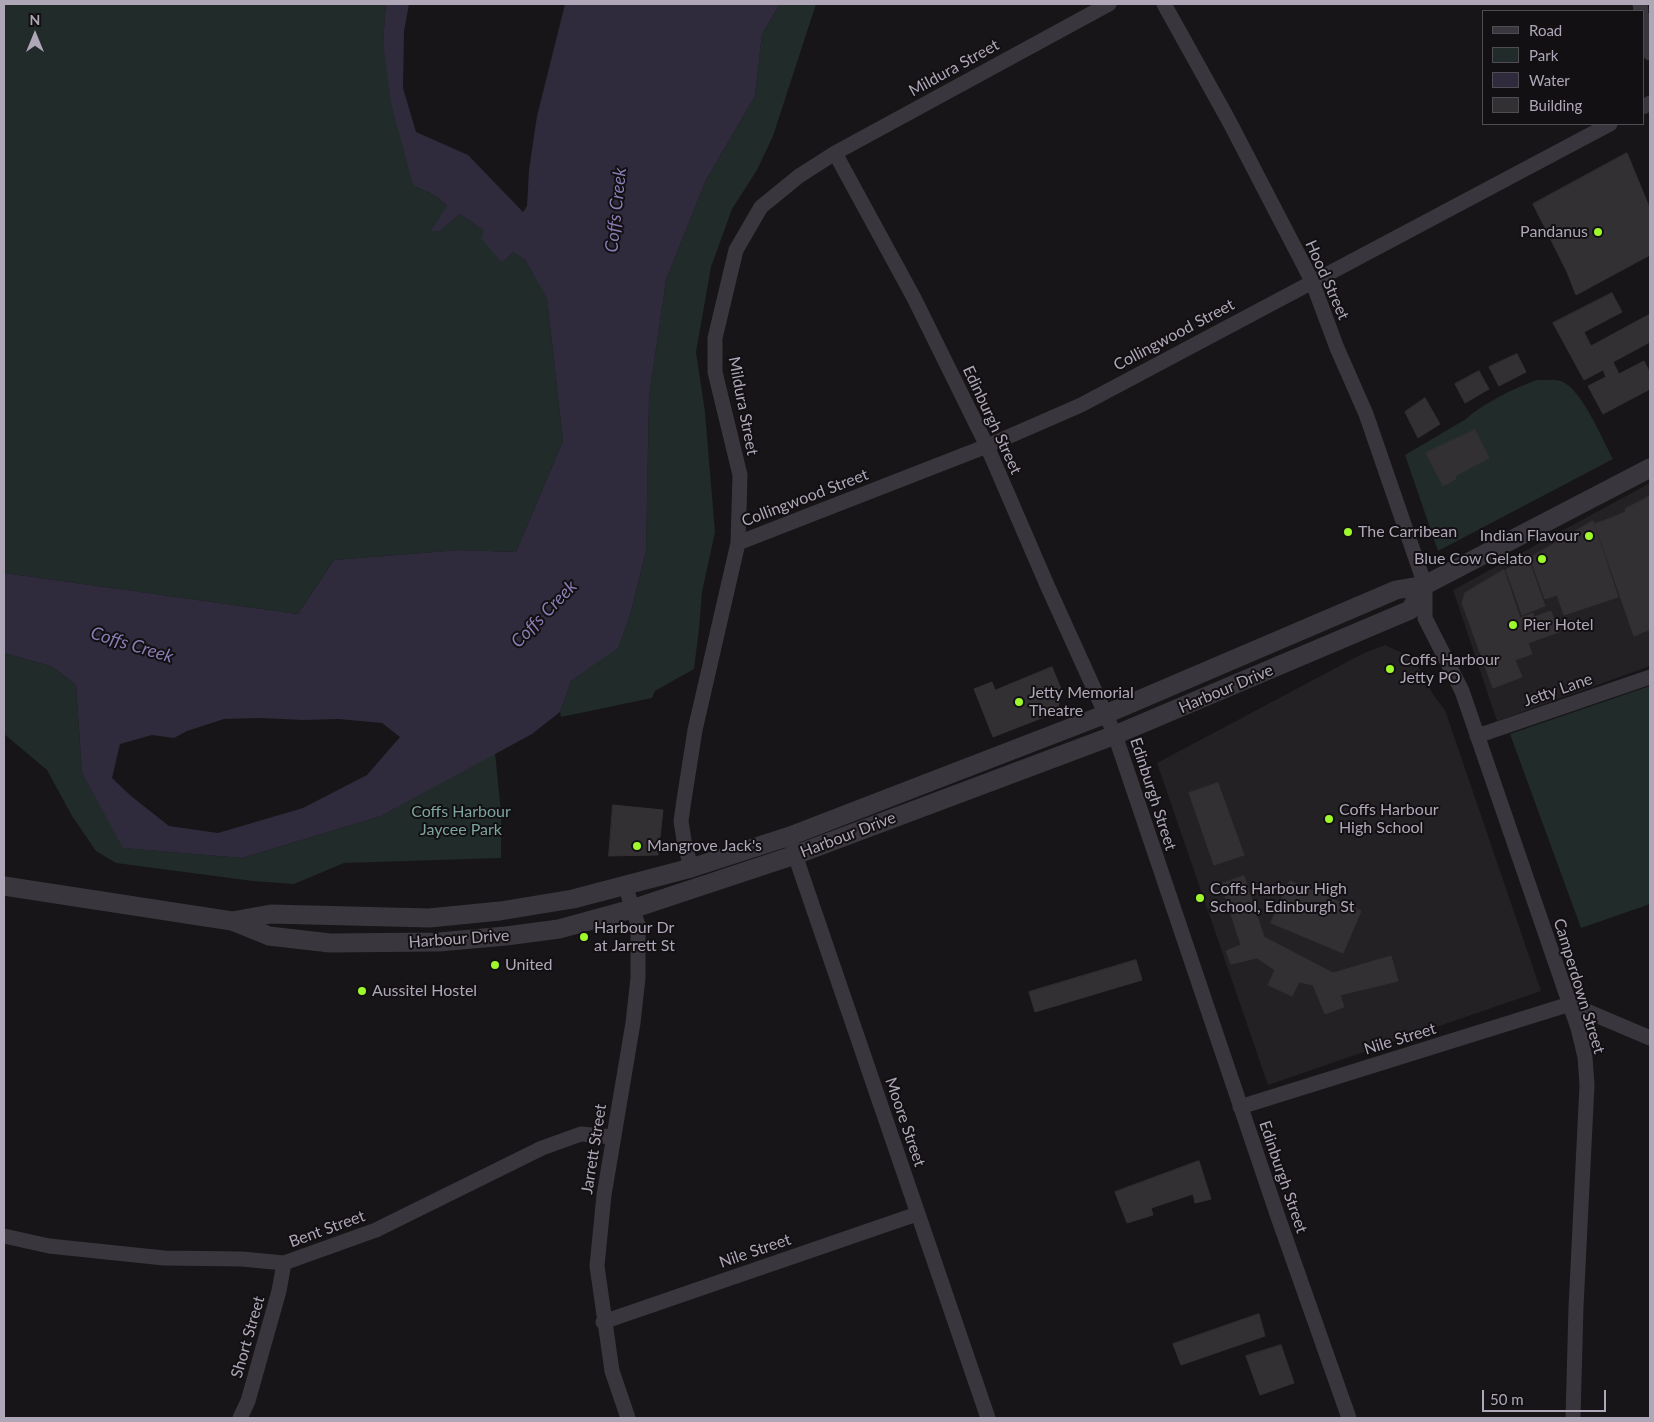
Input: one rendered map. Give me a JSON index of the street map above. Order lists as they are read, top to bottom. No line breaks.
{"streets":{"street":["Mildura Street","Hood Street","Collingwood Street","Edinburgh Street","Harbour Drive","Jetty Lane","Camperdown Street","Nile Street","Moore Street","Jarrett Street","Bent Street","Short Street"]},"crossings":[["Mildura Street","Collingwood Street"],["Mildura Street","Edinburgh Street"],["Mildura Street","Harbour Drive"],["Hood Street","Collingwood Street"],["Hood Street","Harbour Drive"],["Hood Street","Camperdown Street"],["Collingwood Street","Edinburgh Street"],["Edinburgh Street","Harbour Drive"],["Edinburgh Street","Nile Street"],["Harbour Drive","Camperdown Street"],["Harbour Drive","Moore Street"],["Harbour Drive","Jarrett Street"],["Jetty Lane","Camperdown Street"],["Camperdown Street","Nile Street"],["Nile Street","Moore Street"],["Nile Street","Jarrett Street"],["Jarrett Street","Bent Street"],["Bent Street","Short Street"]],"water":["Coffs Creek"],"parks":["Coffs Harbour Jaycee Park"],"places":["Pandanus","The Carribean","Indian Flavour","Blue Cow Gelato","Pier Hotel","Coffs Harbour Jetty PO","Jetty Memorial Theatre","Coffs Harbour High School","Mangrove Jack's","Coffs Harbour High School, Edinburgh St","Harbour Dr at Jarrett St","United","Aussitel Hostel"],"legend":["Road","Park","Water","Building"],"scale_bar":"50 m","north":"top"}
